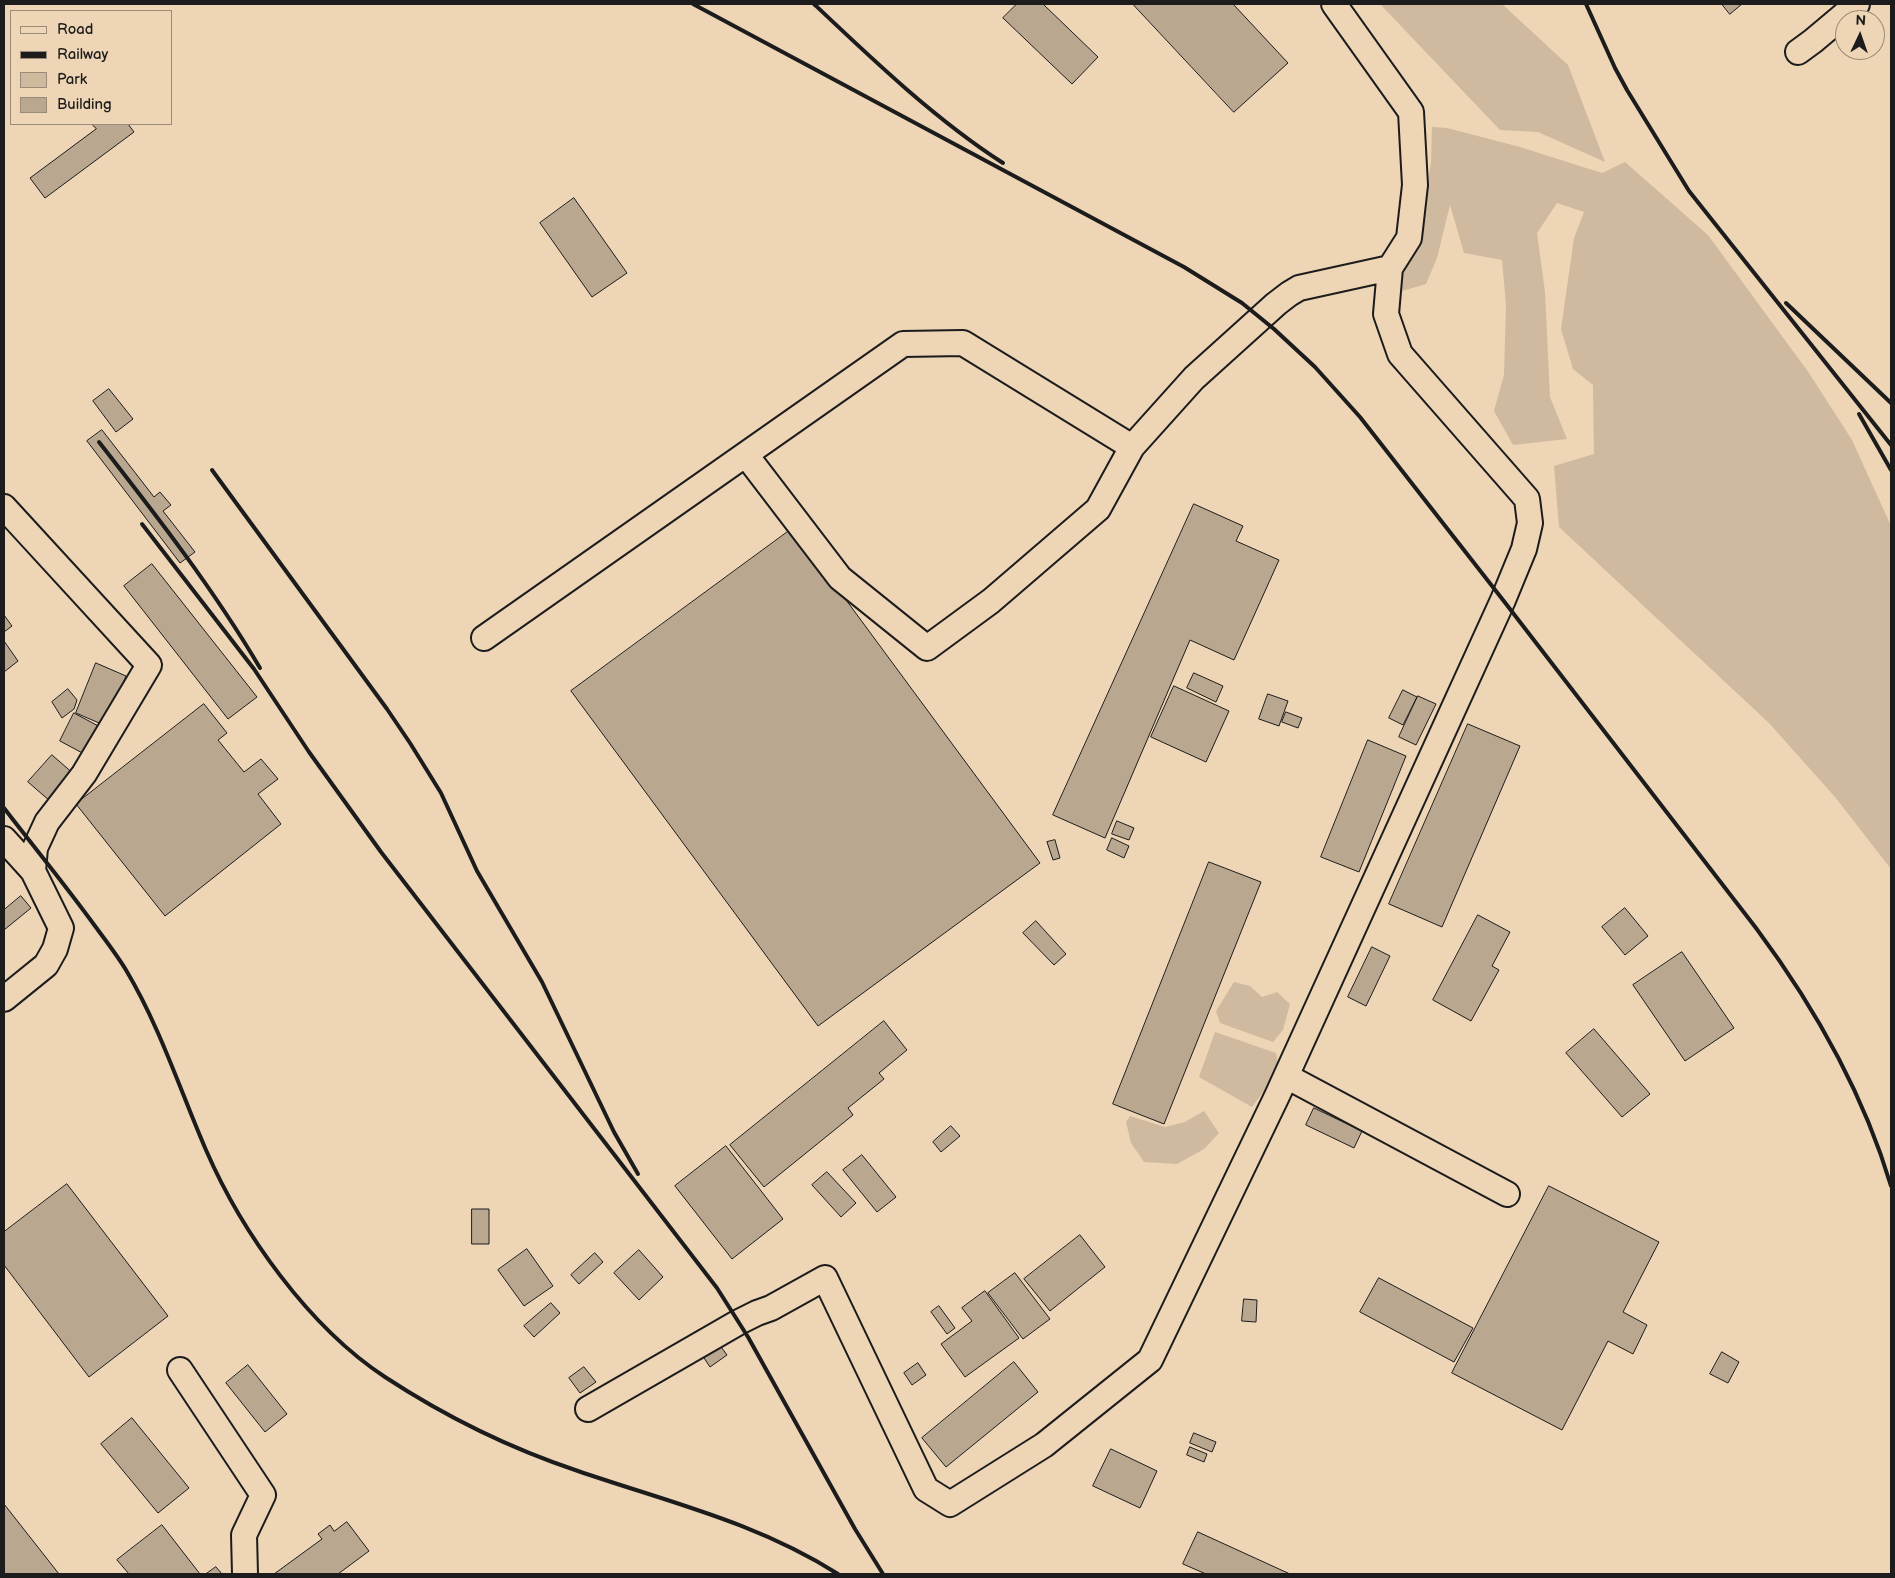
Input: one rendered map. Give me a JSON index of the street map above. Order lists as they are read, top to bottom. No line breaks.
{"legend":["Road","Railway","Park","Building"],"north":"top"}
